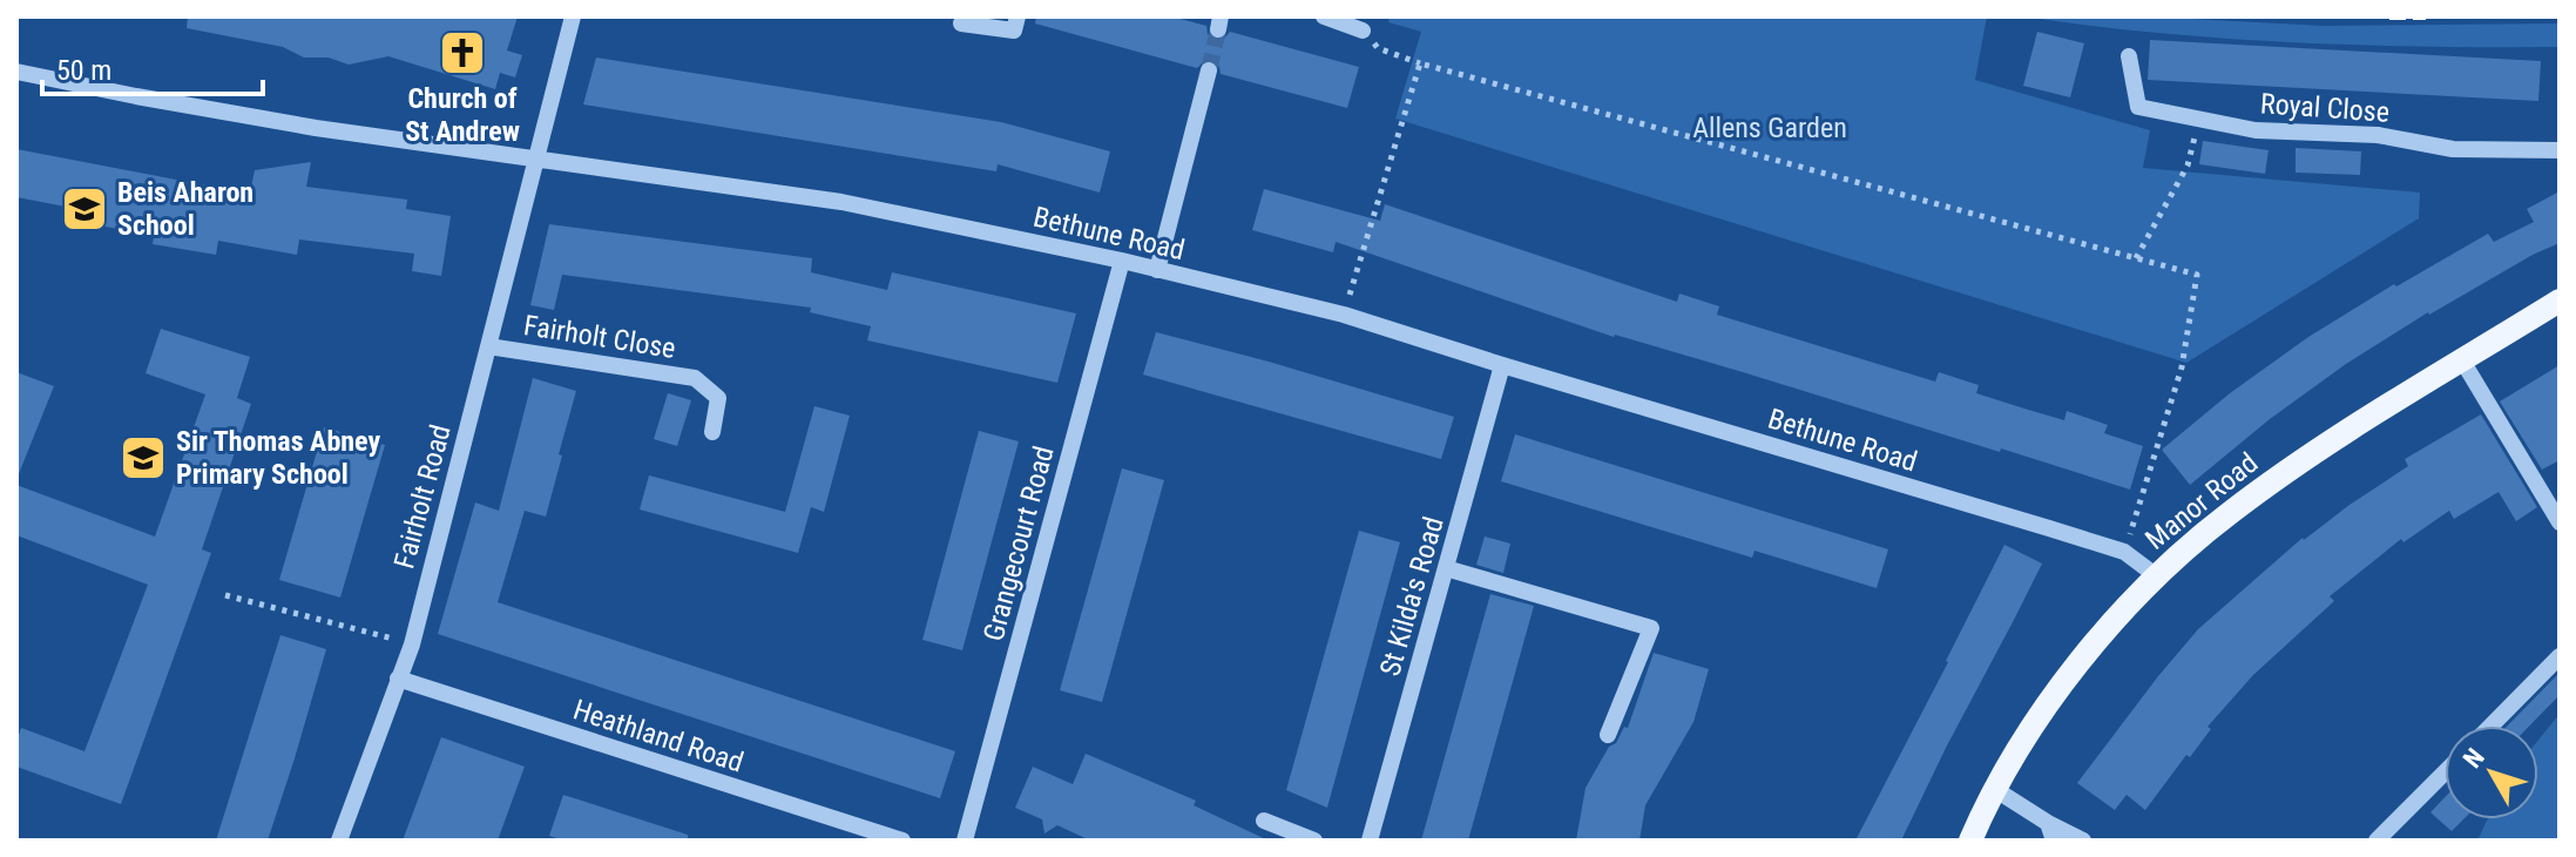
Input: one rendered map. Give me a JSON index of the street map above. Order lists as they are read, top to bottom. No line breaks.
{"streets":{"main road":["Manor Road"],"street":["Royal Close","Bethune Road","Fairholt Close","Fairholt Road","Grangecourt Road","St Kilda's Road","Heathland Road"]},"crossings":[["Bethune Road","Fairholt Road"],["Bethune Road","Manor Road"],["Bethune Road","Grangecourt Road"],["Bethune Road","St Kilda's Road"],["Fairholt Close","Fairholt Road"],["Fairholt Road","Heathland Road"]],"parks":["Allens Garden"],"places":{"church":["Church of St Andrew"],"school or university":["Beis Aharon School","Sir Thomas Abney Primary School"]},"scale_bar":"50 m","north":"top left"}
